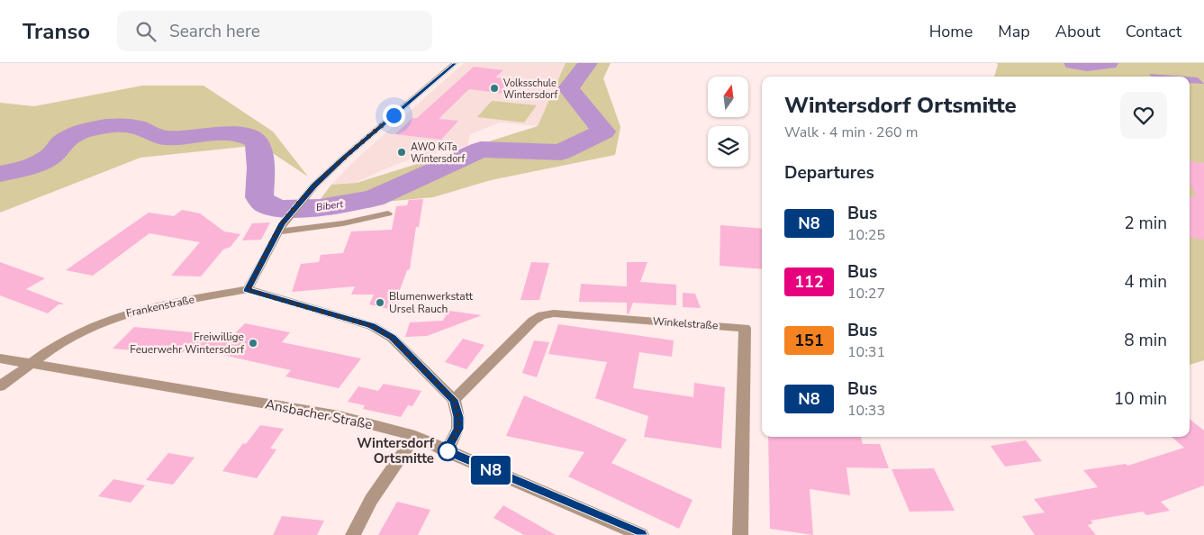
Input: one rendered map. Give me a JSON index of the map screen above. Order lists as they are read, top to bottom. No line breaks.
{"streets":{"street":["Frankenstraße","Winkelstraße","Ansbacher Straße"]},"crossings":[["Frankenstraße","Winkelstraße"],["Frankenstraße","Ansbacher Straße"]],"water":["Bibert"],"places":["Volksschule Wintersdorf","AWO KiTa Wintersdorf","Blumenwerkstatt Ursel Rauch","Freiwillige Feuerwehr Wintersdorf","Wintersdorf Ortsmitte"],"lines":["bus line N8"],"north":"top","page":{"header":"Transo","search":"Search here","nav":["Home","Map","About","Contact"],"on_map":"N8","heading":[["Wintersdorf Ortsmitte","Walk · 4 min · 260 m"],"Departures"],"list":[{"mark":"N8","name":"Bus","note":"10:25","value":"2 min"},{"mark":"112","name":"Bus","note":"10:27","value":"4 min"},{"mark":"151","name":"Bus","note":"10:31","value":"8 min"},{"mark":"N8","name":"Bus","note":"10:33","value":"10 min"}]}}
